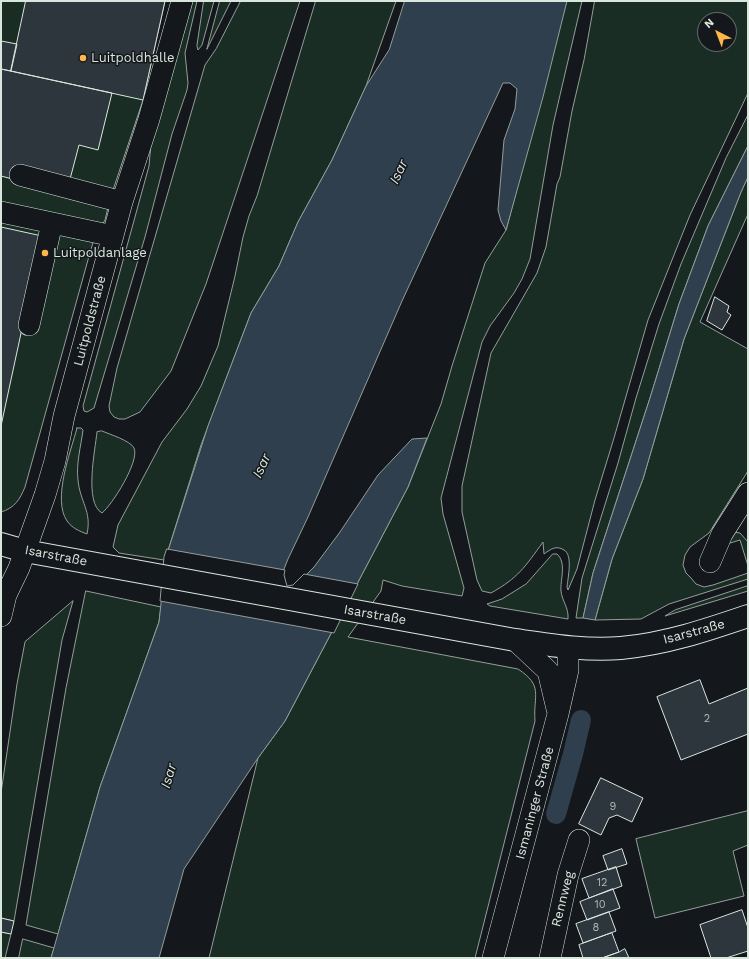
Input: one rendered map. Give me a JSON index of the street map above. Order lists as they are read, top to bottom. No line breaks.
{"streets":{"main road":["Isarstraße"],"street":["Luitpoldstraße","Ismaninger Straße","Rennweg"]},"crossings":[["Luitpoldstraße","Isarstraße"],["Isarstraße","Ismaninger Straße"]],"water":["Isar"],"places":["Luitpoldhalle","Luitpoldanlage"],"house_numbers":["2","9","12","10","8"],"north":"top left"}
